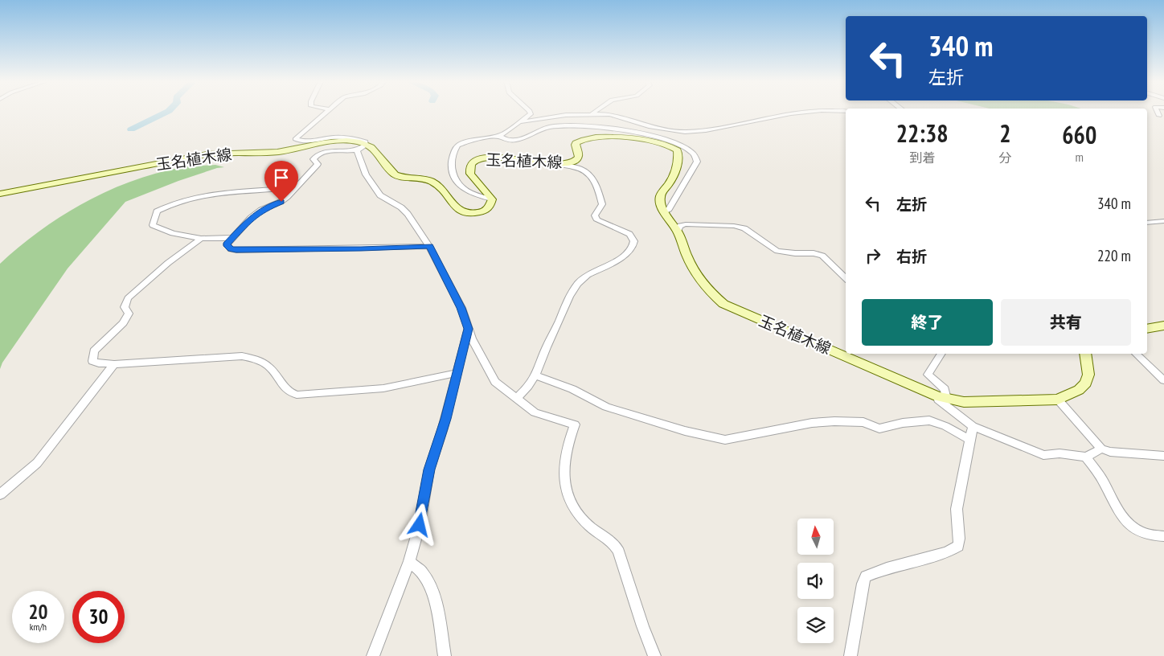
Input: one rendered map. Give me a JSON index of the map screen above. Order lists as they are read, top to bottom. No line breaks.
{"streets":{"main road":["玉名植木線"]},"north":"top","page":{"turn":["340 m","左折"],"eta":["22:38","到着","2","分","660","m"],"list":[{"name":"左折","value":"340 m"},{"name":"右折","value":"220 m"}],"buttons":["終了","共有"],"speed":"20 km/h","limit":"30"}}
